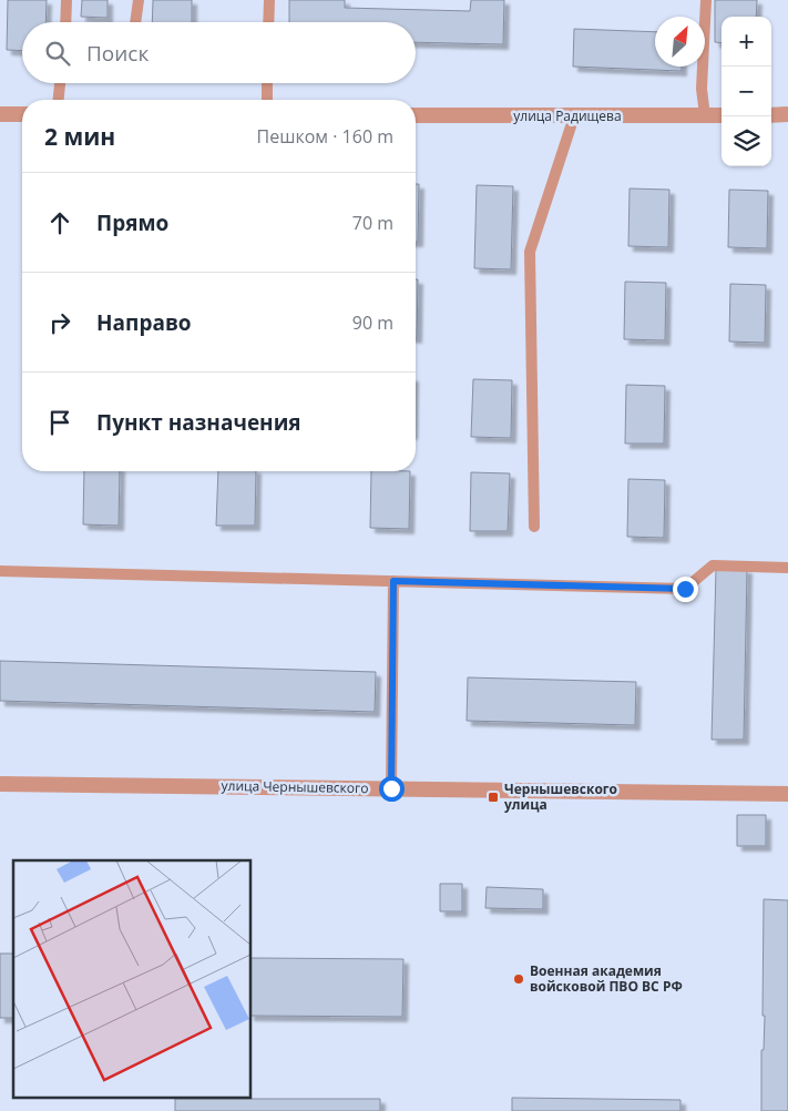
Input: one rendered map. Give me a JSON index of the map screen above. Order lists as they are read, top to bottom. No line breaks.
{"streets":{"street":["улица Радищева","улица Чернышевского"]},"places":{"transit":["Чернышевского улица"],"other":["Военная академия войсковой ПВО ВС РФ"]},"north":"top right","page":{"map_buttons":["+","−"],"search":"Поиск","heading":["2 мин","Пешком · 160 m"],"list":[["Прямо","70 m"],["Направо","90 m"],"Пункт назначения"]}}
